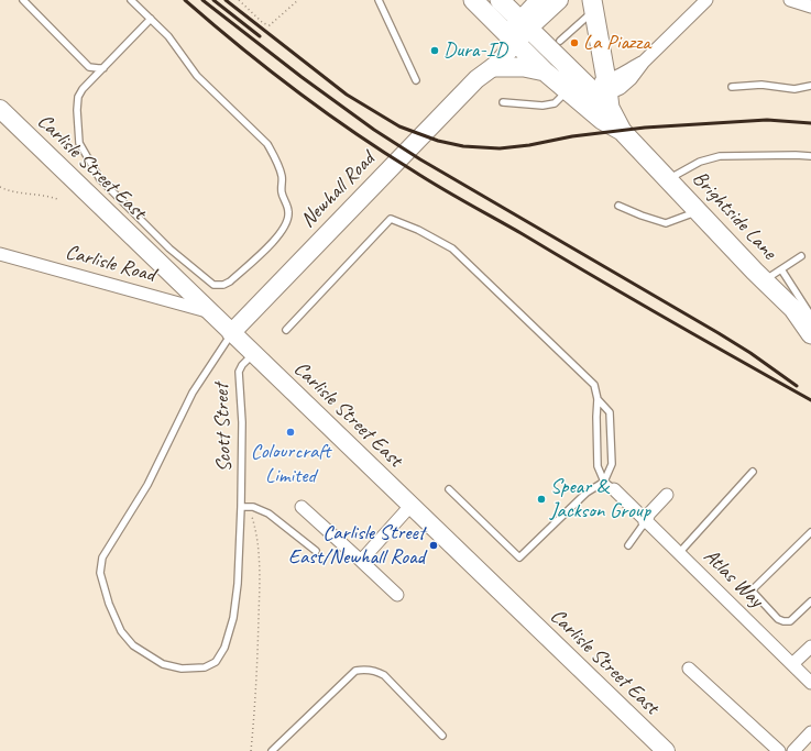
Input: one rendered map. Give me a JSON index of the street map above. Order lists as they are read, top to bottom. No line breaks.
{"streets":{"main road":["Carlisle Street East","Newhall Road","Brightside Lane"],"street":["Carlisle Road","Atlas Way"],"lane":["Scott Street"]},"crossings":[["Carlisle Street East","Newhall Road"],["Carlisle Street East","Carlisle Road"],["Carlisle Street East","Scott Street"],["Newhall Road","Brightside Lane"],["Newhall Road","Scott Street"]],"places":["La Piazza","Dura-ID","Colourcraft Limited","Spear & Jackson Group","Carlisle Street East/Newhall Road"]}
